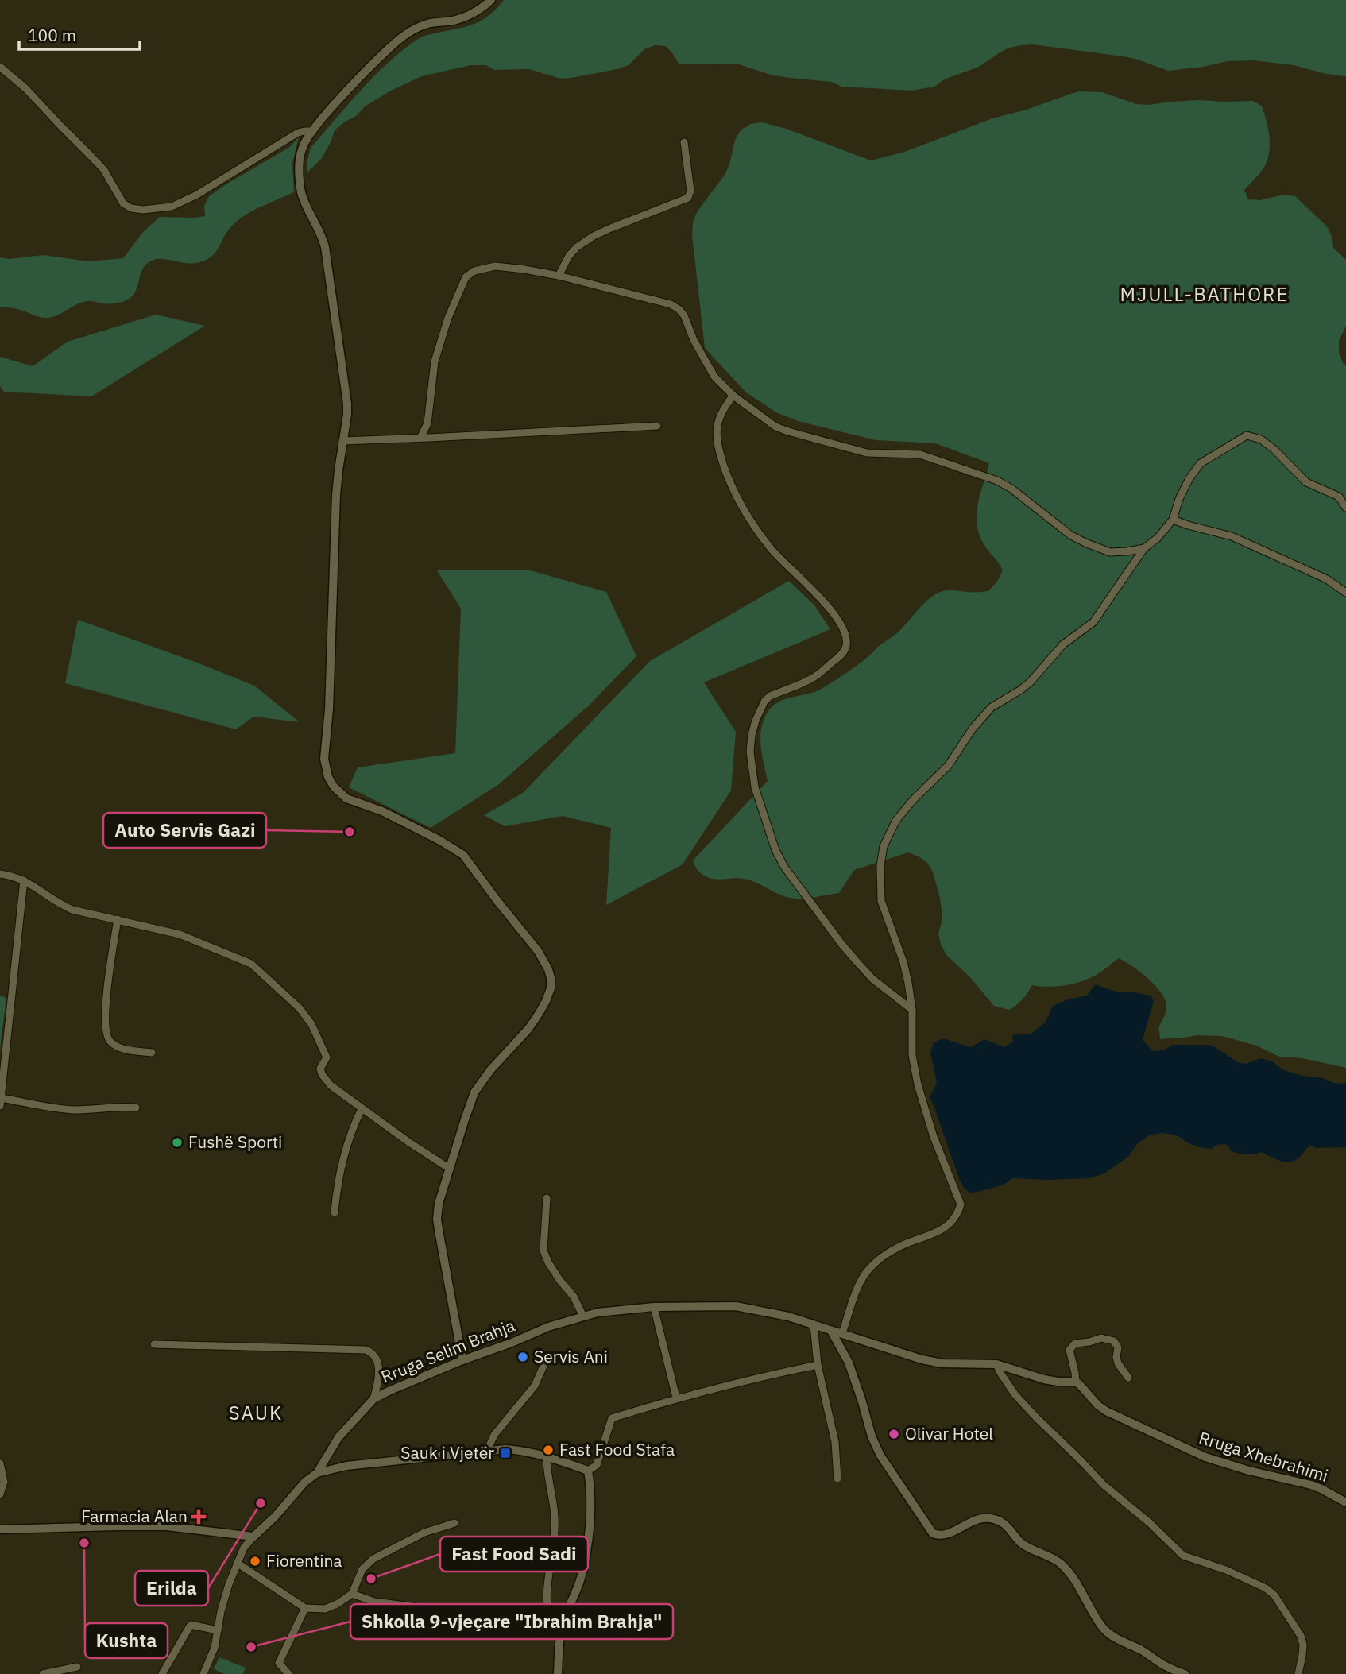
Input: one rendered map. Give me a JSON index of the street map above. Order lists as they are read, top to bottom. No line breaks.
{"streets":{"street":["Rruga Selim Brahja","Rruga Xhebrahimi"]},"districts":["MJULL-BATHORE","SAUK"],"places":{"other":["Auto Servis Gazi","Fushë Sporti","Servis Ani","Olivar Hotel","Fast Food Stafa","Erilda","Kushta","Fiorentina","Fast Food Sadi","Shkolla 9-vjeçare \"Ibrahim Brahja\""],"transit":["Sauk i Vjetër"],"health":["Farmacia Alan"]},"scale_bar":"100 m"}
